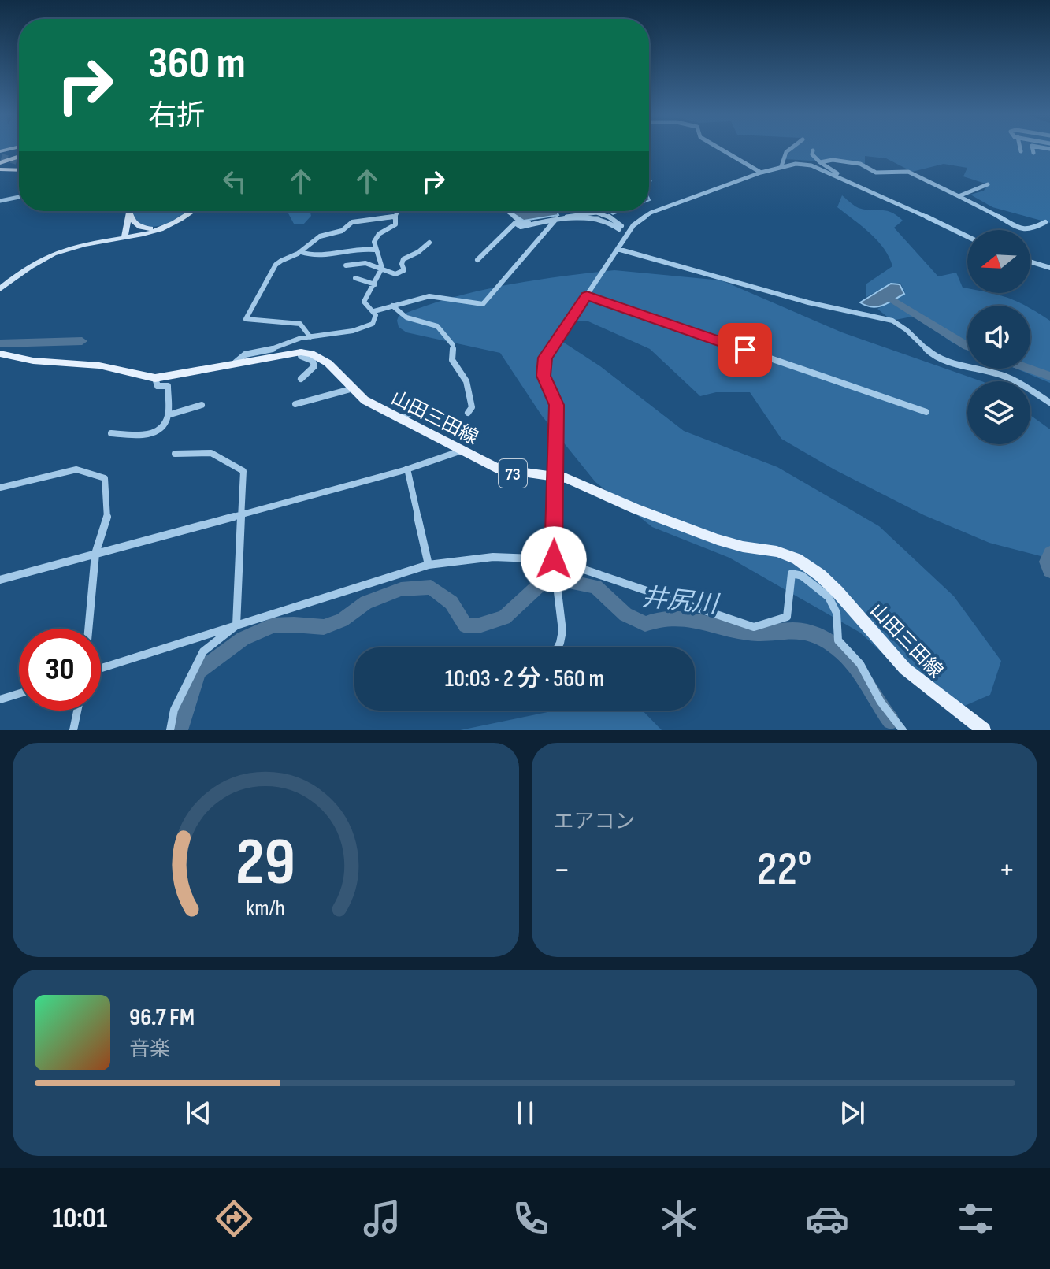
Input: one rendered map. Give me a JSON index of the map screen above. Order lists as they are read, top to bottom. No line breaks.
{"streets":{"main road":["山田三田線","73"]},"water":["井尻川"],"north":"left","page":{"turn":["360 m","右折"],"limit":"30","trip":"10:03 · 2 分 · 560 m","tile":"エアコン","heat":["−","22°","+"],"song":["96.7 FM","音楽"],"tabs":"10:01","gauge":["29","km/h"]}}
